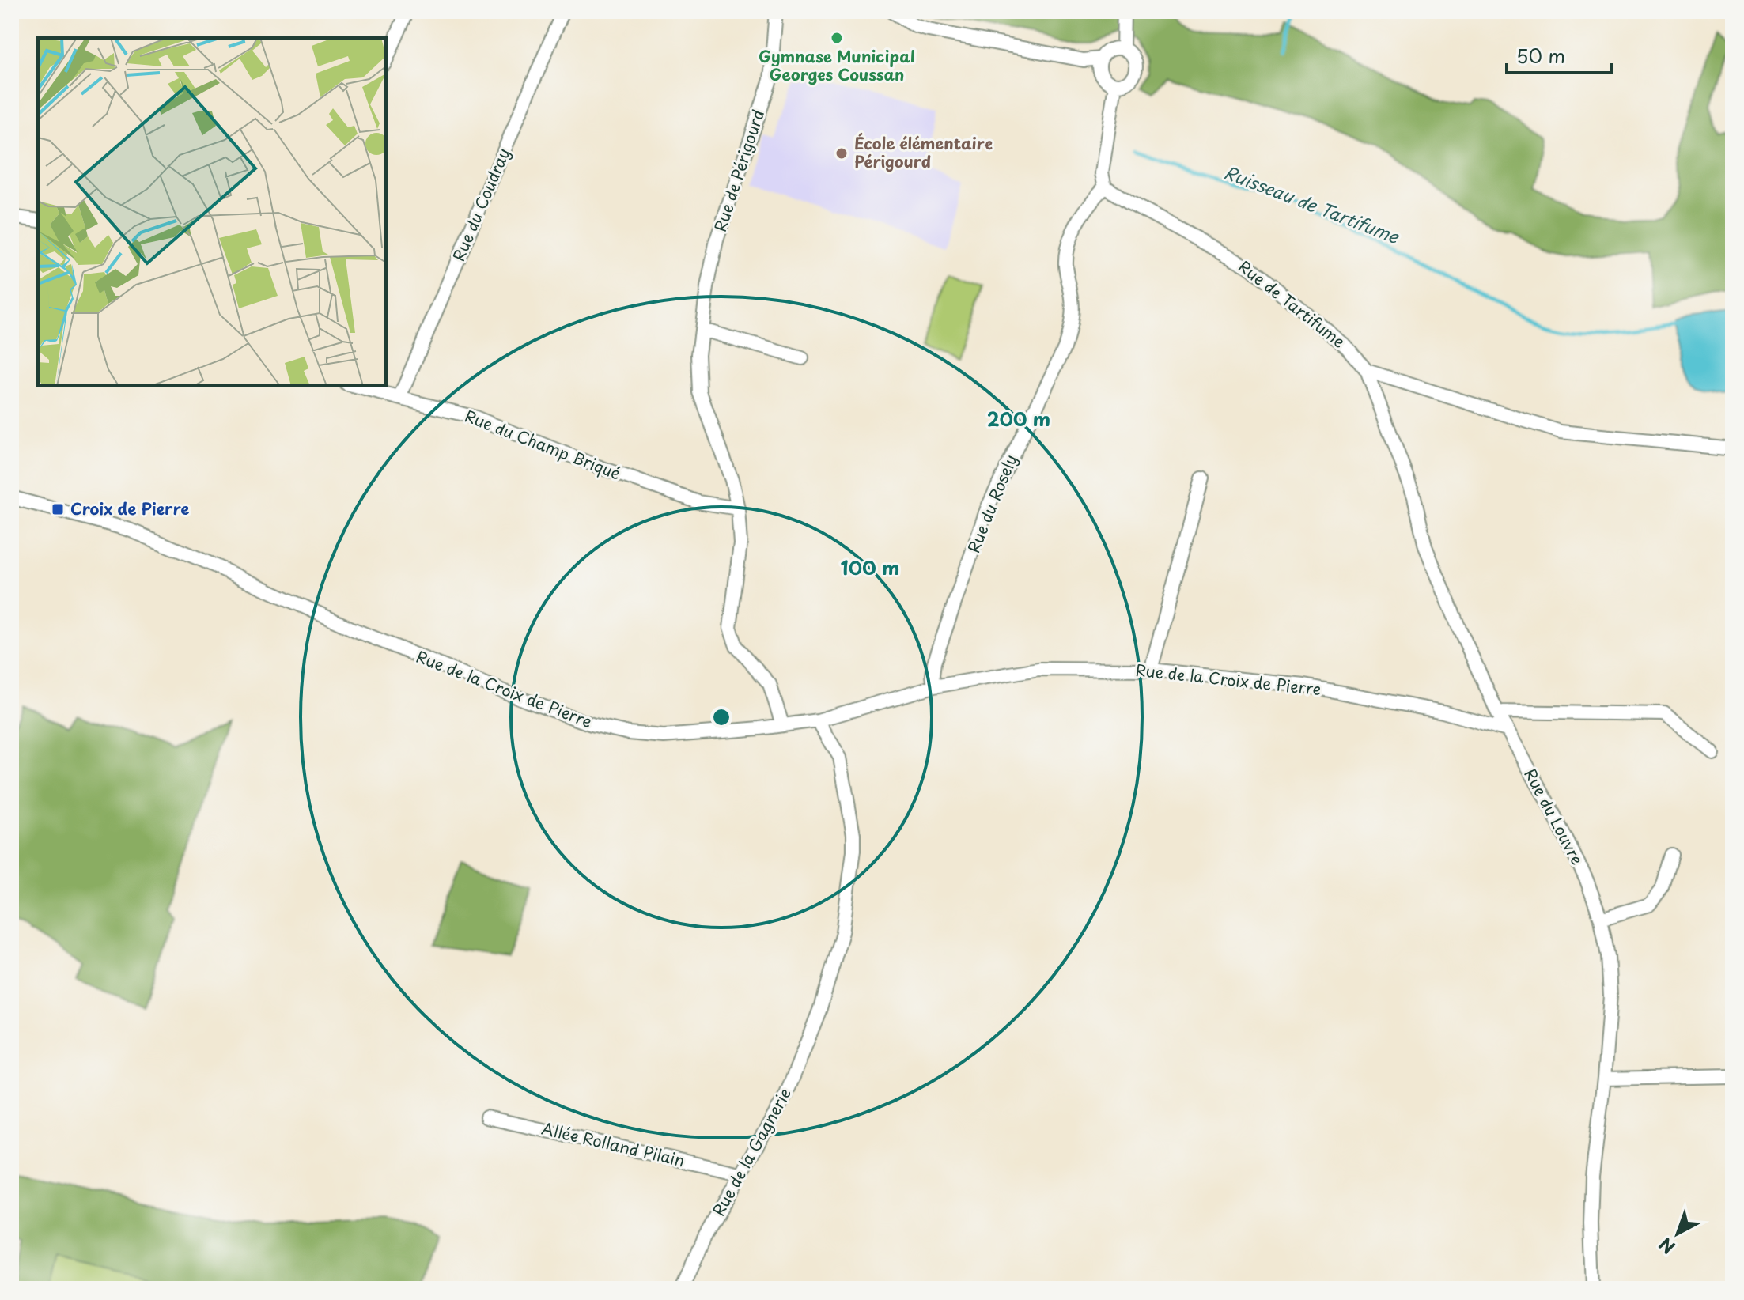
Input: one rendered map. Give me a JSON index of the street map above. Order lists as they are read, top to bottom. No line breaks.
{"streets":{"street":["Rue de Périgourd","Rue du Coudray","Rue de Tartifume","Rue du Champ Briqué","Rue du Rosely","Rue de la Croix de Pierre","Rue du Louvre","Allée Rolland Pilain","Rue de la Gagnerie"]},"crossings":[["Rue de Périgourd","Rue du Champ Briqué"],["Rue de Périgourd","Rue de la Croix de Pierre"],["Rue du Coudray","Rue du Champ Briqué"],["Rue de Tartifume","Rue du Rosely"],["Rue de Tartifume","Rue du Louvre"],["Rue du Rosely","Rue de la Croix de Pierre"],["Rue de la Croix de Pierre","Rue du Louvre"],["Rue de la Croix de Pierre","Rue de la Gagnerie"],["Allée Rolland Pilain","Rue de la Gagnerie"]],"water":["Ruisseau de Tartifume"],"places":{"other":["Gymnase Municipal Georges Coussan","École élémentaire Périgourd"],"transit":["Croix de Pierre"]},"scale_bar":"50 m","north":"bottom left","rings":["200 m","100 m"]}
